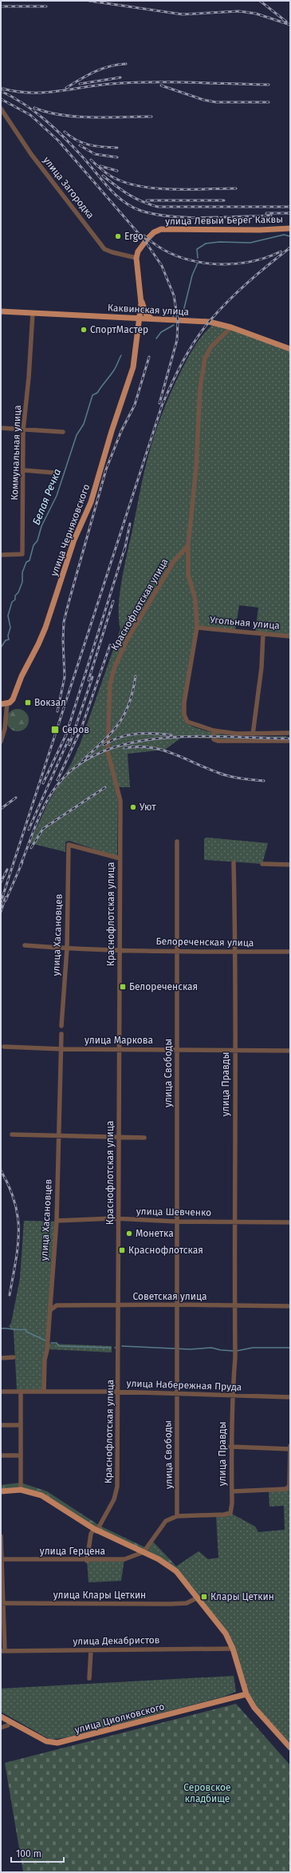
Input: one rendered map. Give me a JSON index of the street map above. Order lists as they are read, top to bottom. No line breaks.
{"streets":{"main road":["улица Левый Берег Каквы","Каквинская улица","улица Черняховского","улица Циолковского"],"street":["улица Загородка","Коммунальная улица","Краснофлотская улица","Угольная улица","улица Хасановцев","Белореченская улица","улица Маркова","улица Свободы","улица Правды","улица Шевченко","Советская улица","улица Набережная Пруда","улица Герцена","улица Клары Цеткин","улица Декабристов"]},"crossings":[["улица Загородка","улица Левый Берег Каквы"],["Каквинская улица","Коммунальная улица"],["Каквинская улица","улица Черняховского"],["Краснофлотская улица","улица Хасановцев"],["Краснофлотская улица","Белореченская улица"],["Краснофлотская улица","улица Маркова"],["Краснофлотская улица","улица Шевченко"],["Краснофлотская улица","Советская улица"],["Краснофлотская улица","улица Набережная Пруда"],["Краснофлотская улица","улица Герцена"],["улица Хасановцев","Белореченская улица"],["улица Хасановцев","улица Маркова"],["улица Хасановцев","улица Шевченко"],["улица Хасановцев","Советская улица"],["улица Хасановцев","улица Набережная Пруда"],["Белореченская улица","улица Свободы"],["Белореченская улица","улица Правды"],["улица Маркова","улица Свободы"],["улица Маркова","улица Правды"],["улица Свободы","улица Правды"],["улица Свободы","улица Шевченко"],["улица Свободы","Советская улица"],["улица Свободы","улица Набережная Пруда"],["улица Правды","улица Шевченко"],["улица Правды","Советская улица"],["улица Правды","улица Набережная Пруда"]],"water":["Белая Речка"],"parks":["Серовское кладбище"],"places":{"other":["Ergo","СпортМастер","Уют","Монетка"],"transit":["Вокзал","Серов","Белореченская","Краснофлотская","Клары Цеткин"]},"scale_bar":"100 m"}
